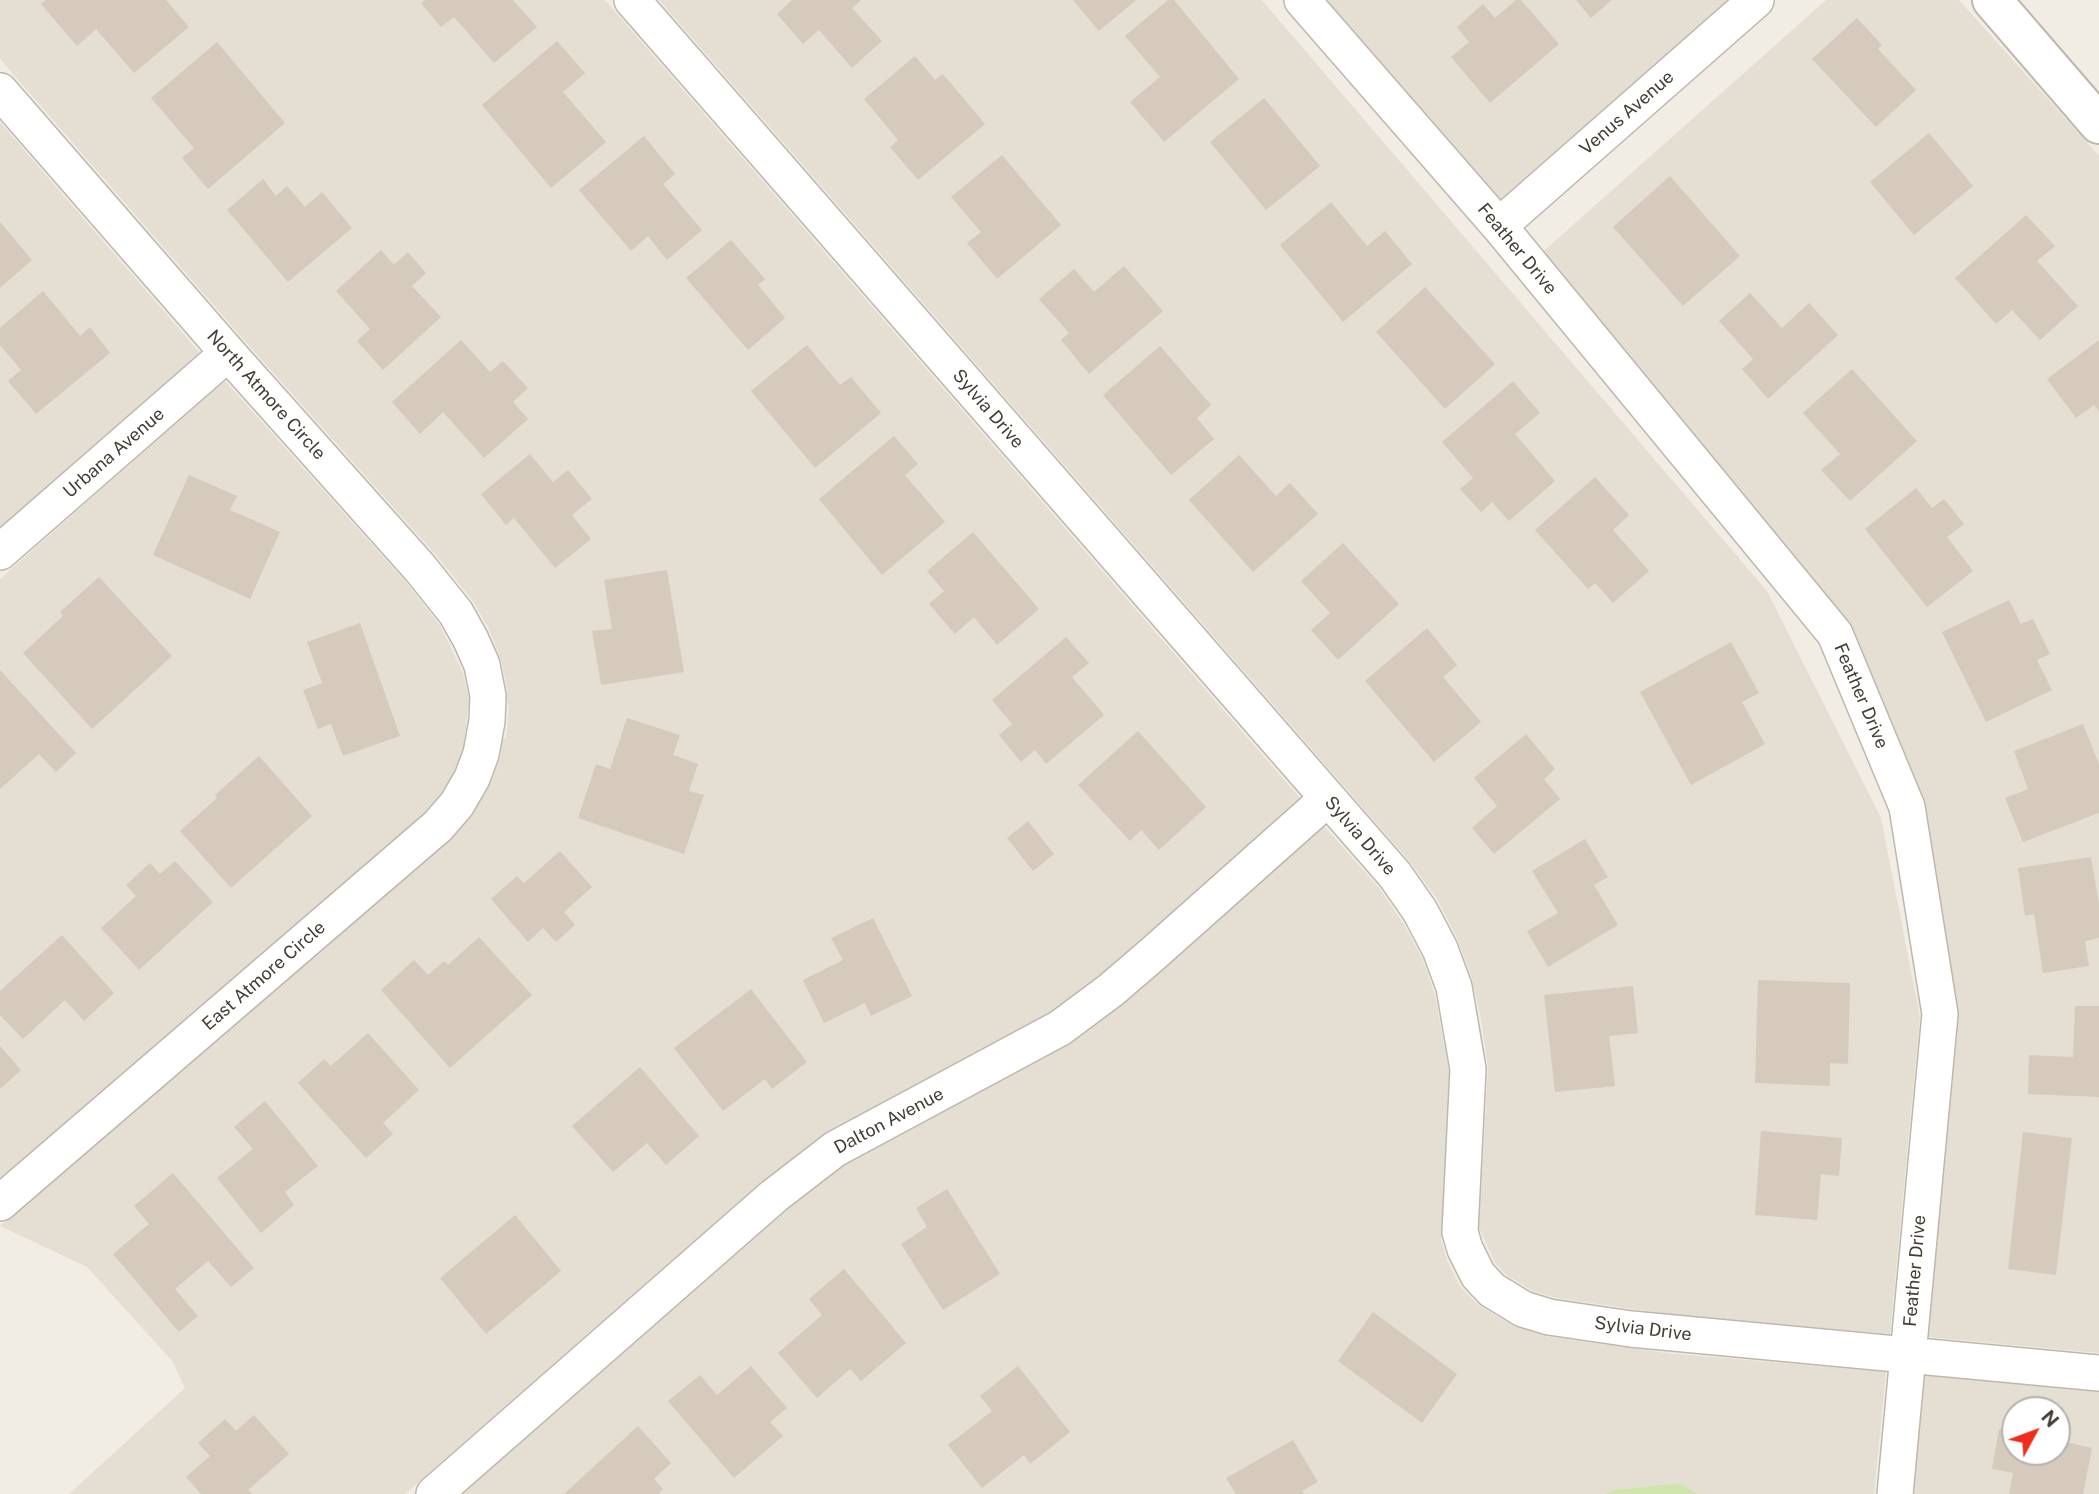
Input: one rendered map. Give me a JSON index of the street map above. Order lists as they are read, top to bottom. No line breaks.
{"streets":{"street":["Venus Avenue","Feather Drive","North Atmore Circle","Sylvia Drive","Urbana Avenue","East Atmore Circle","Dalton Avenue"]},"crossings":[["Venus Avenue","Feather Drive"],["Feather Drive","Sylvia Drive"],["North Atmore Circle","Urbana Avenue"],["North Atmore Circle","East Atmore Circle"],["Sylvia Drive","Dalton Avenue"]],"north":"top right"}
